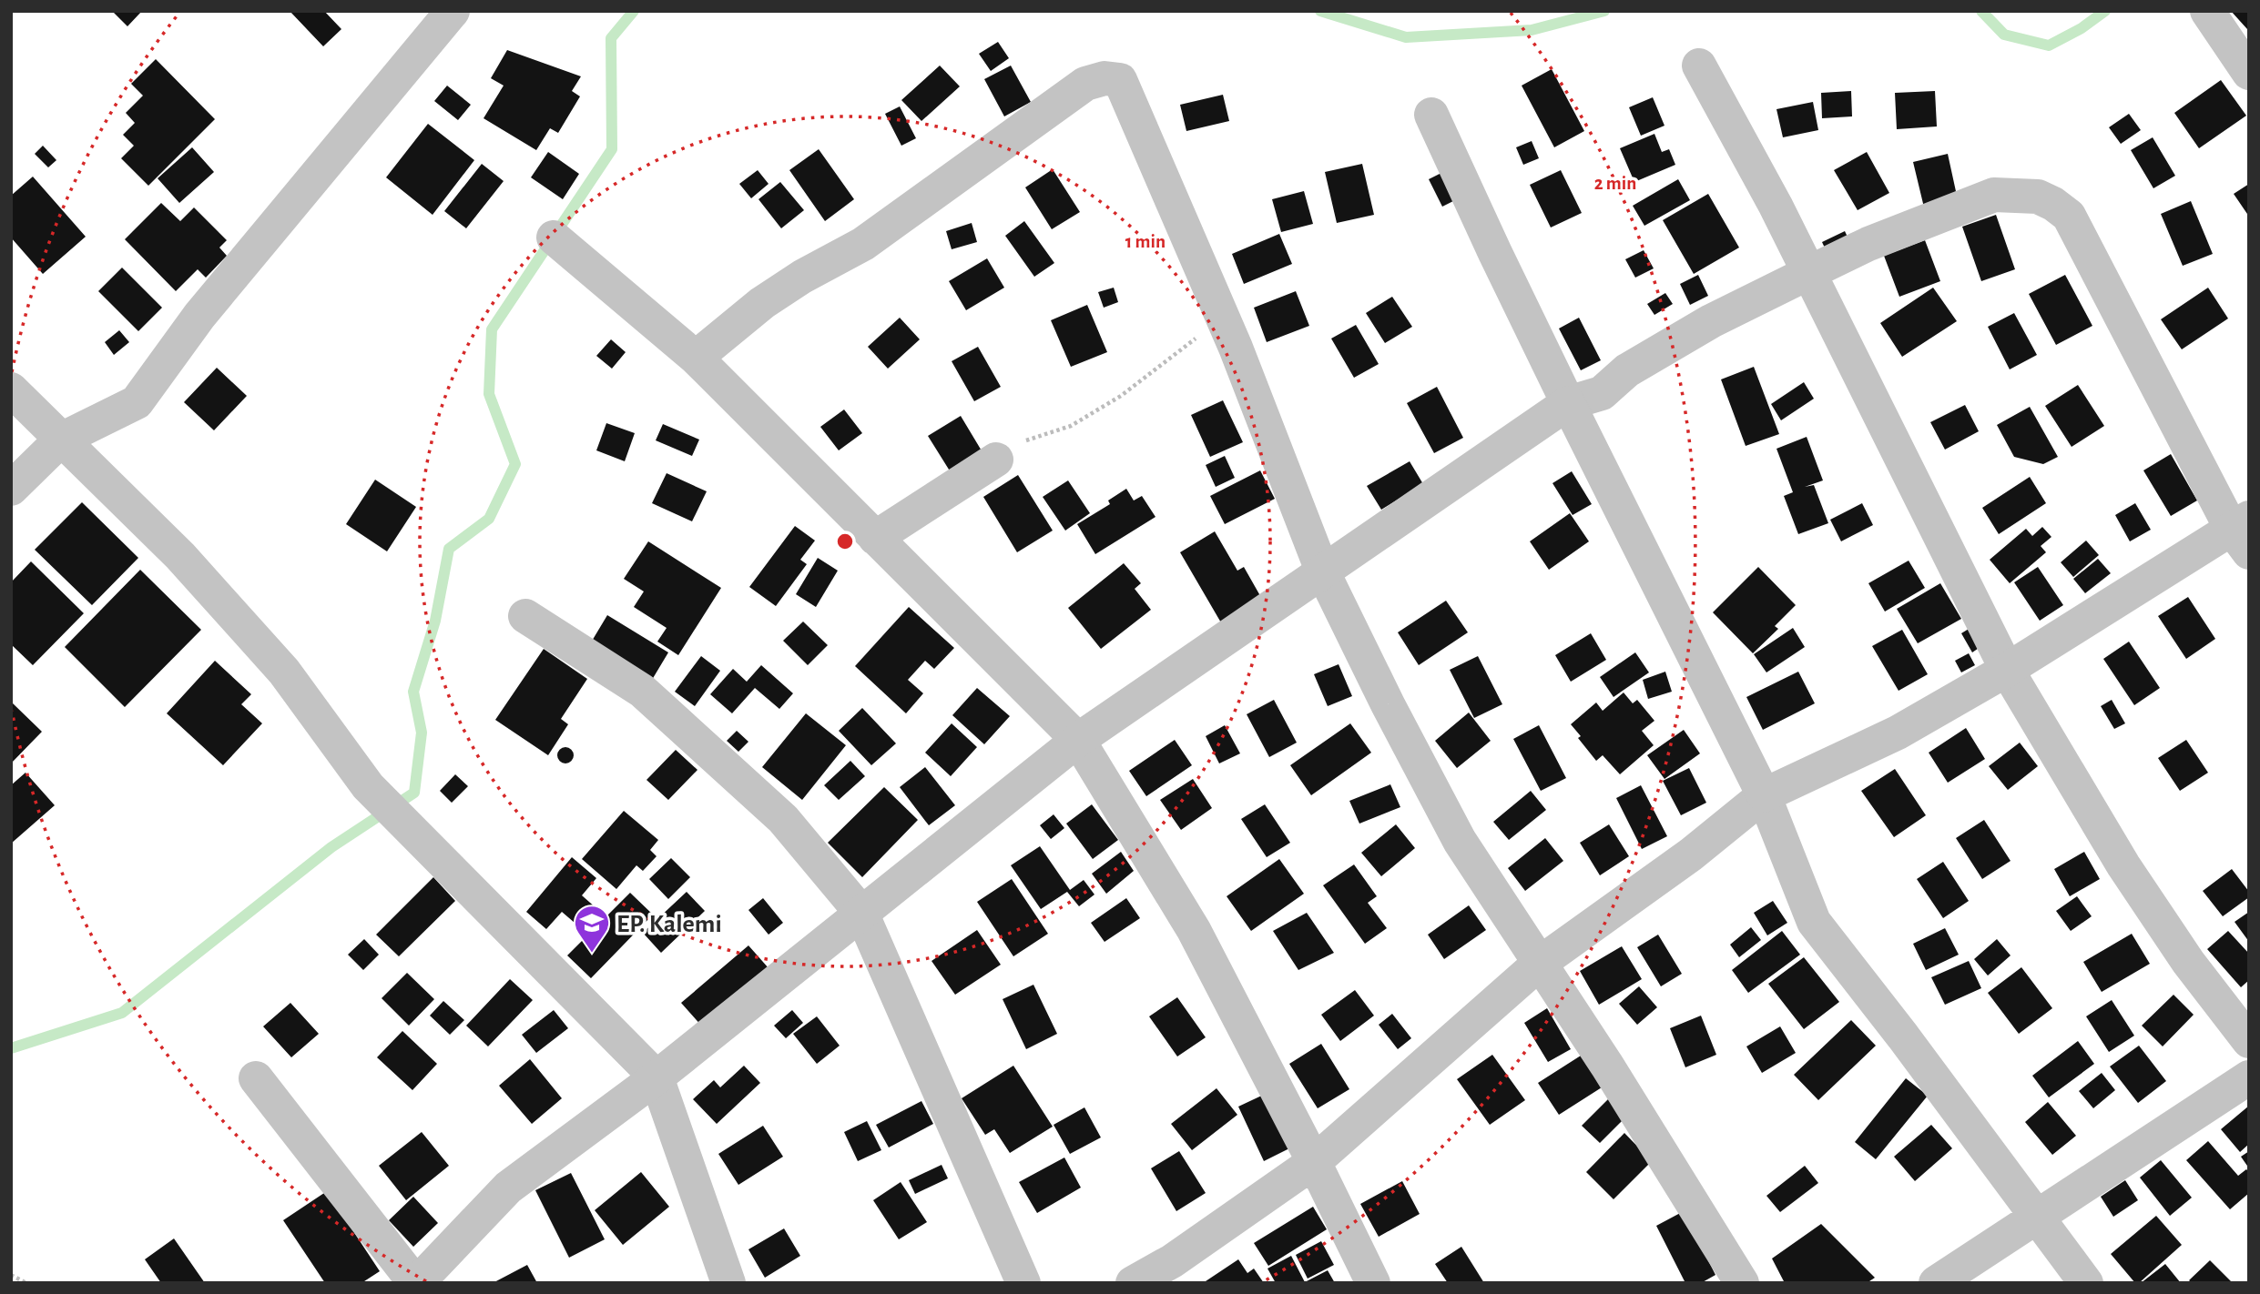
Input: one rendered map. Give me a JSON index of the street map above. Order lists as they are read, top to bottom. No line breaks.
{"places":{"school or university":["EP. Kalemi"]},"rings":["2 min","1 min"]}
